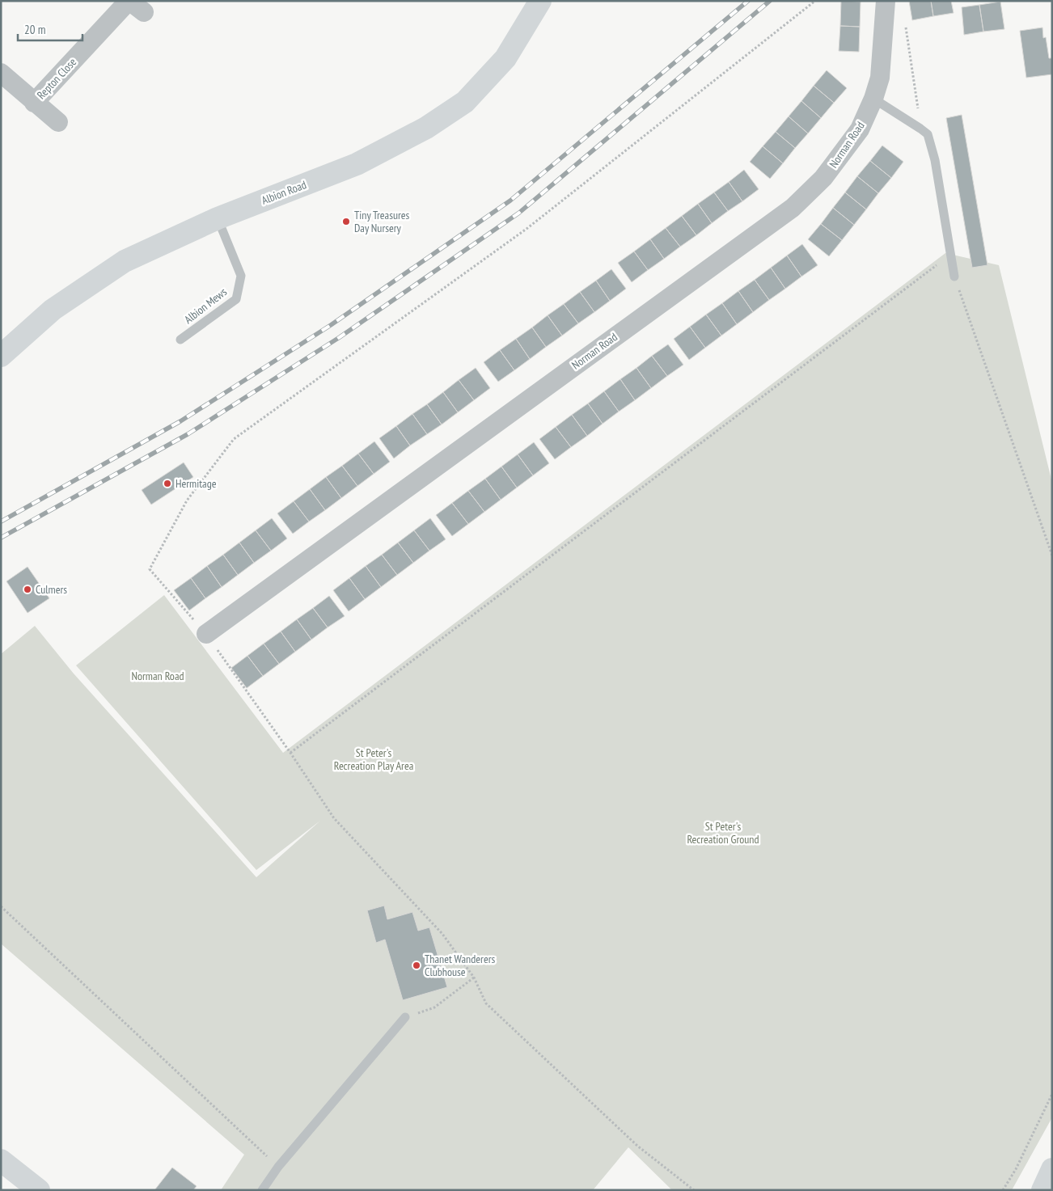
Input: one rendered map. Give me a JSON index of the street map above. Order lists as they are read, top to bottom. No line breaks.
{"streets":{"main road":["Albion Road"],"street":["Repton Close","Norman Road"],"lane":["Albion Mews"]},"crossings":[["Albion Road","Albion Mews"]],"parks":["Norman Road","St Peter's Recreation Play Area","St Peter's Recreation Ground"],"places":["Tiny Treasures Day Nursery","Hermitage","Culmers","Thanet Wanderers Clubhouse"],"scale_bar":"20 m"}
